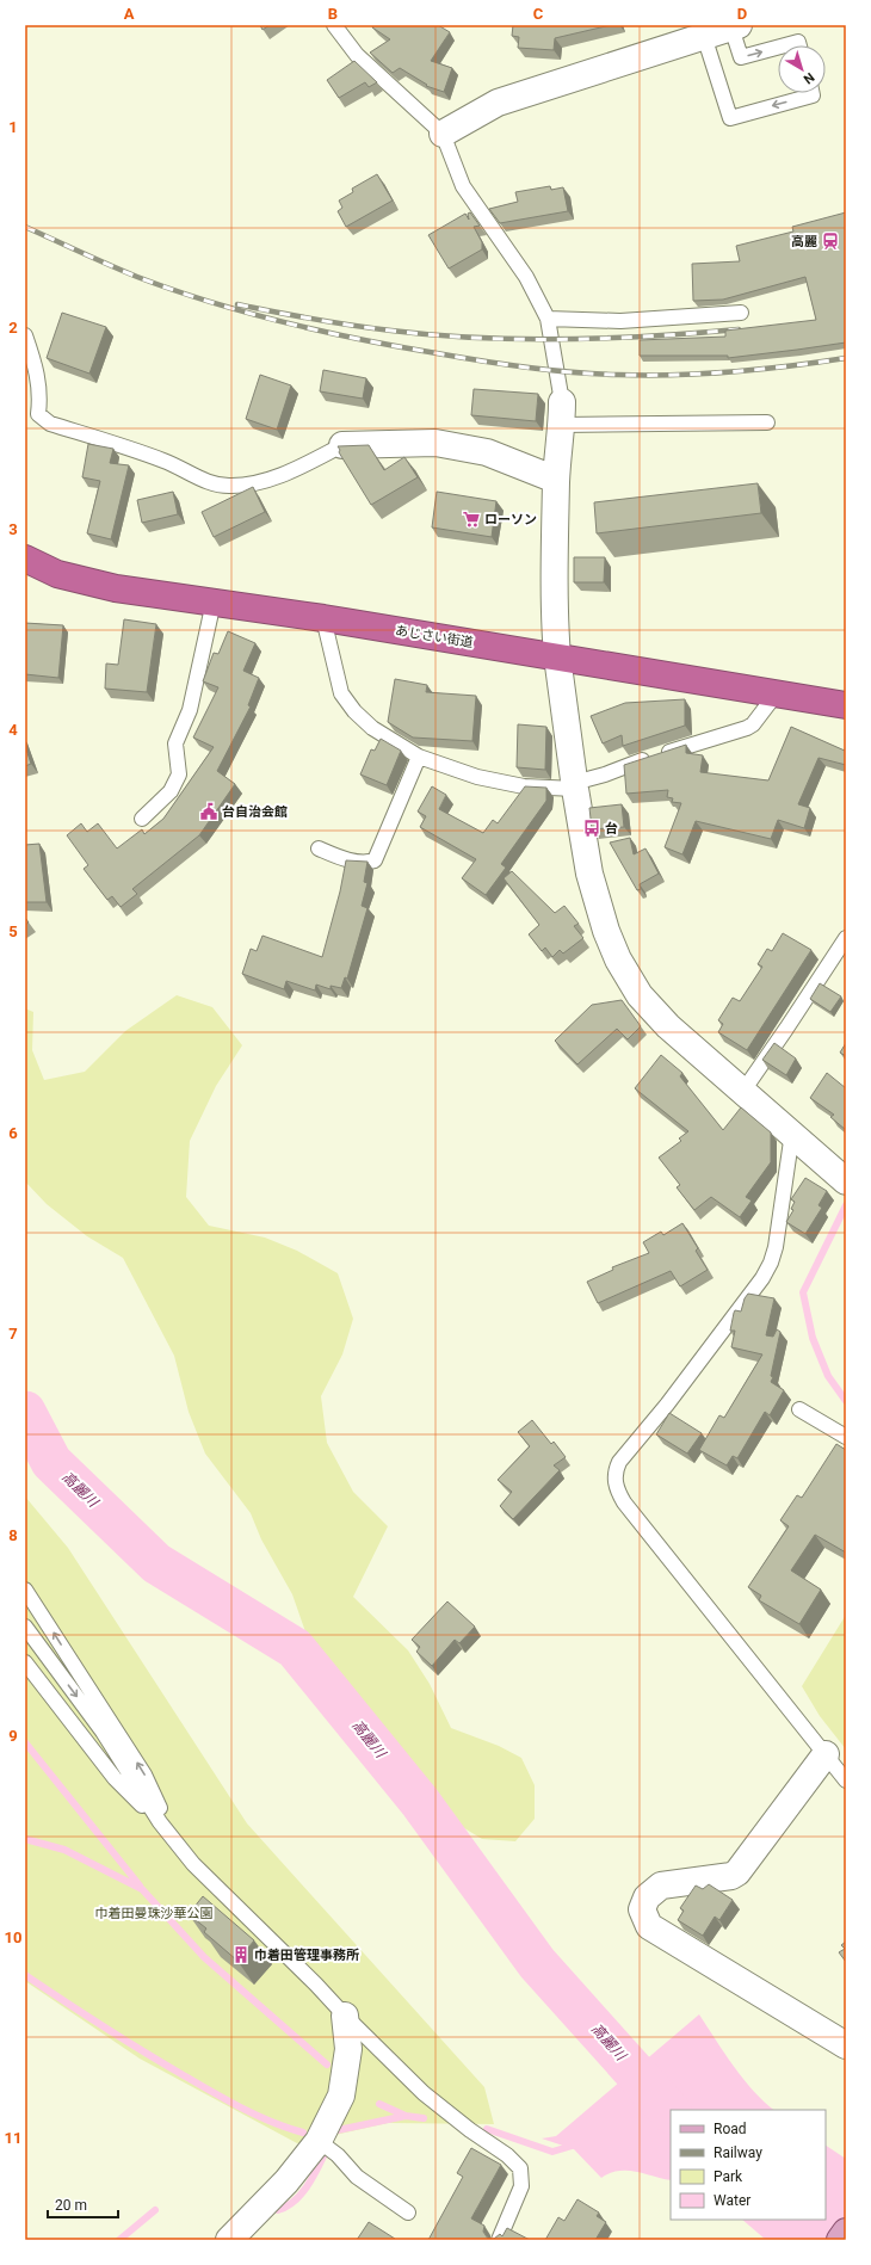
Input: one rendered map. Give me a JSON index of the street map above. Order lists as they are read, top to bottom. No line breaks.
{"streets":{"highway":["あじさい街道"]},"water":["高麗川"],"parks":["巾着田曼珠沙華公園"],"places":{"station":["高麗"],"supermarket":["ローソン"],"public building":["台自治会館"],"bus stop":["台"],"building":["巾着田管理事務所"]},"legend":["Road","Railway","Park","Water"],"scale_bar":"20 m","north":"bottom right","grid":{"columns":["A","B","C","D"],"rows":["1","2","3","4","5","6","7","8","9","10","11"]}}
